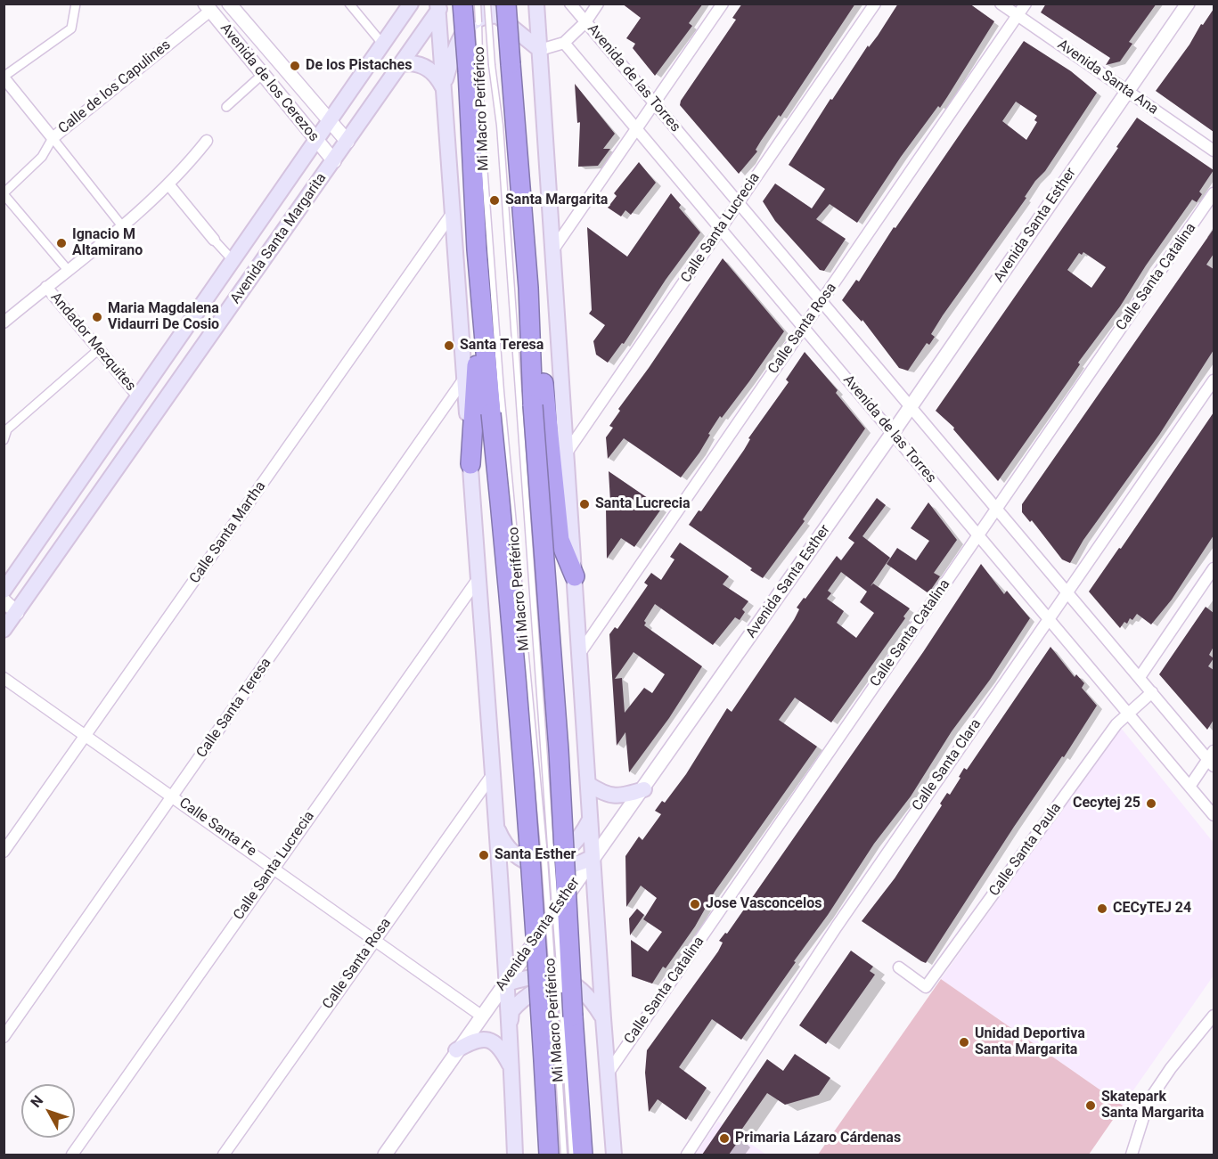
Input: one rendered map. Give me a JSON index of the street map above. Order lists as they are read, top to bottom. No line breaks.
{"streets":{"main road":["Avenida Santa Margarita"],"street":["Avenida Santa Ana","Avenida de las Torres","Avenida de los Cerezos","Calle de los Capulines","Avenida Santa Esther","Calle Santa Lucrecia","Calle Santa Catalina","Calle Santa Rosa","Andador Mezquites","Calle Santa Martha","Calle Santa Teresa","Calle Santa Clara","Calle Santa Fe","Calle Santa Paula"],"lane":["Mi Macro Periférico"]},"crossings":[["Avenida Santa Ana","Avenida Santa Esther"],["Avenida Santa Ana","Calle Santa Rosa"],["Avenida de las Torres","Avenida Santa Esther"],["Avenida de las Torres","Calle Santa Lucrecia"],["Avenida de las Torres","Calle Santa Catalina"],["Avenida de las Torres","Calle Santa Rosa"],["Avenida de las Torres","Calle Santa Clara"],["Avenida de las Torres","Calle Santa Paula"],["Avenida de los Cerezos","Calle de los Capulines"],["Avenida de los Cerezos","Avenida Santa Margarita"],["Avenida Santa Esther","Calle Santa Fe"],["Calle Santa Lucrecia","Calle Santa Fe"],["Avenida Santa Margarita","Andador Mezquites"],["Calle Santa Rosa","Calle Santa Fe"],["Calle Santa Martha","Calle Santa Fe"],["Calle Santa Teresa","Calle Santa Fe"]],"places":["De los Pistaches","Santa Margarita","Ignacio M Altamirano","Maria Magdalena Vidaurri De Cosio","Santa Teresa","Santa Lucrecia","Cecytej 25","Santa Esther","Jose Vasconcelos","CECyTEJ 24","Unidad Deportiva Santa Margarita","Skatepark Santa Margarita","Primaria Lázaro Cárdenas"],"north":"top left"}
